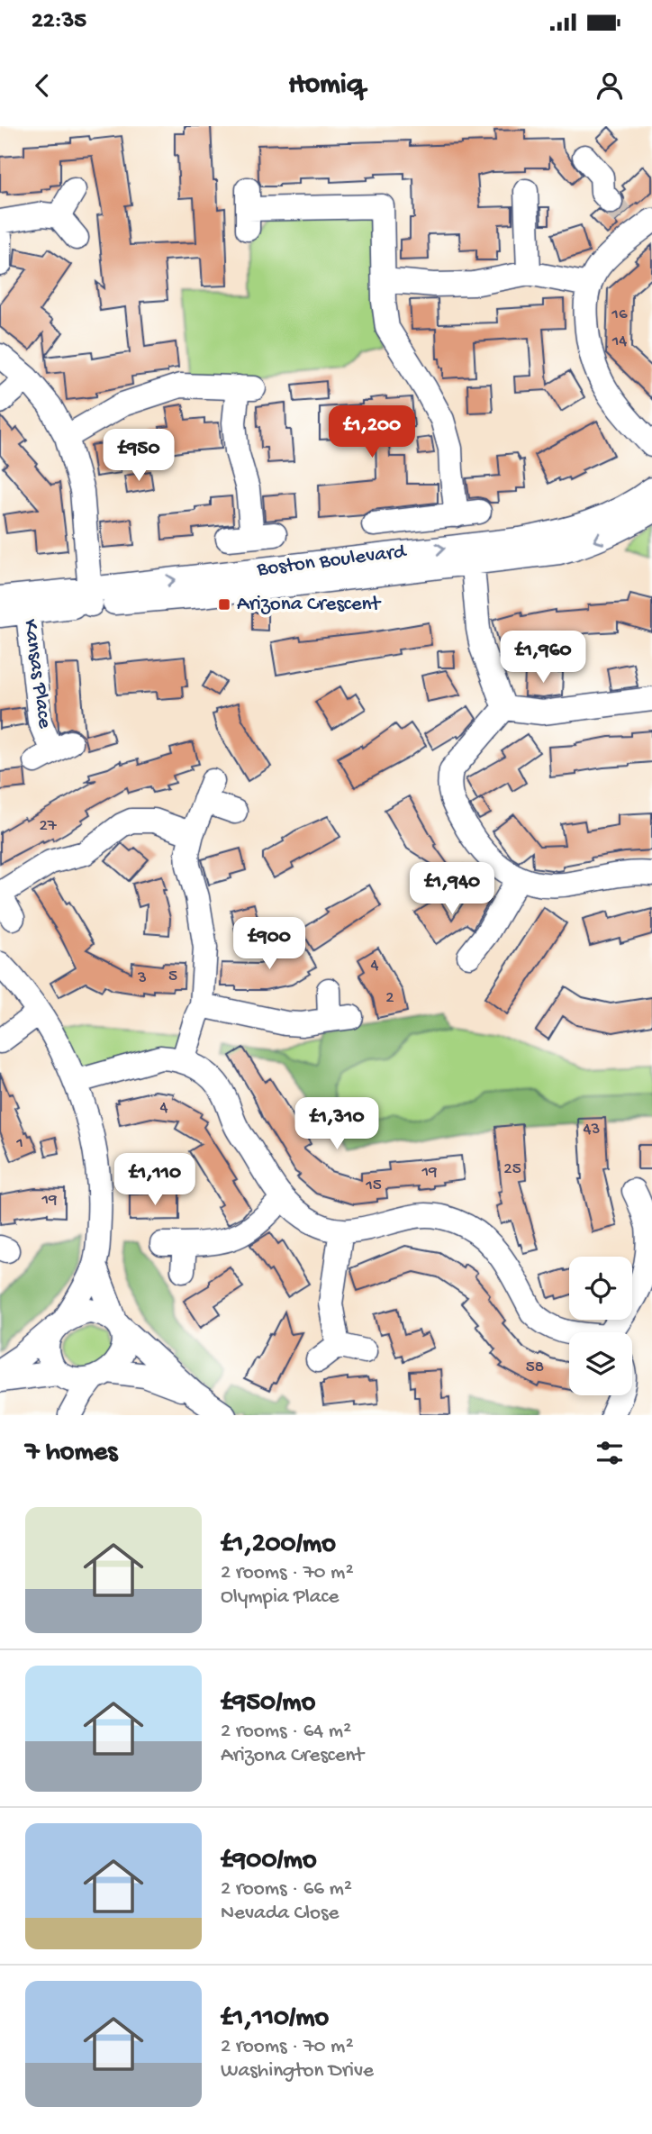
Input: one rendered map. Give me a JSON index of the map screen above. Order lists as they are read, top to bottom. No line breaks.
{"streets":{"street":["Boston Boulevard","Kansas Place"]},"crossings":[["Boston Boulevard","Kansas Place"]],"places":{"transit":["Arizona Crescent"]},"house_numbers":["16","14","27","4","5","3","2","4","43","1","25","19","15","19","58"],"page":{"status":"22:35","header":"Homiq","price":["£1,200","£950","£1,960","£1,940","£900","£1,310","£1,110"],"heading":"7 homes","list":[{"name":"£1,200/mo","note":"2 rooms · 70 m² · Olympia Place"},{"name":"£950/mo","note":"2 rooms · 64 m² · Arizona Crescent"},{"name":"£900/mo","note":"2 rooms · 66 m² · Nevada Close"},{"name":"£1,110/mo","note":"2 rooms · 70 m² · Washington Drive"}]}}
